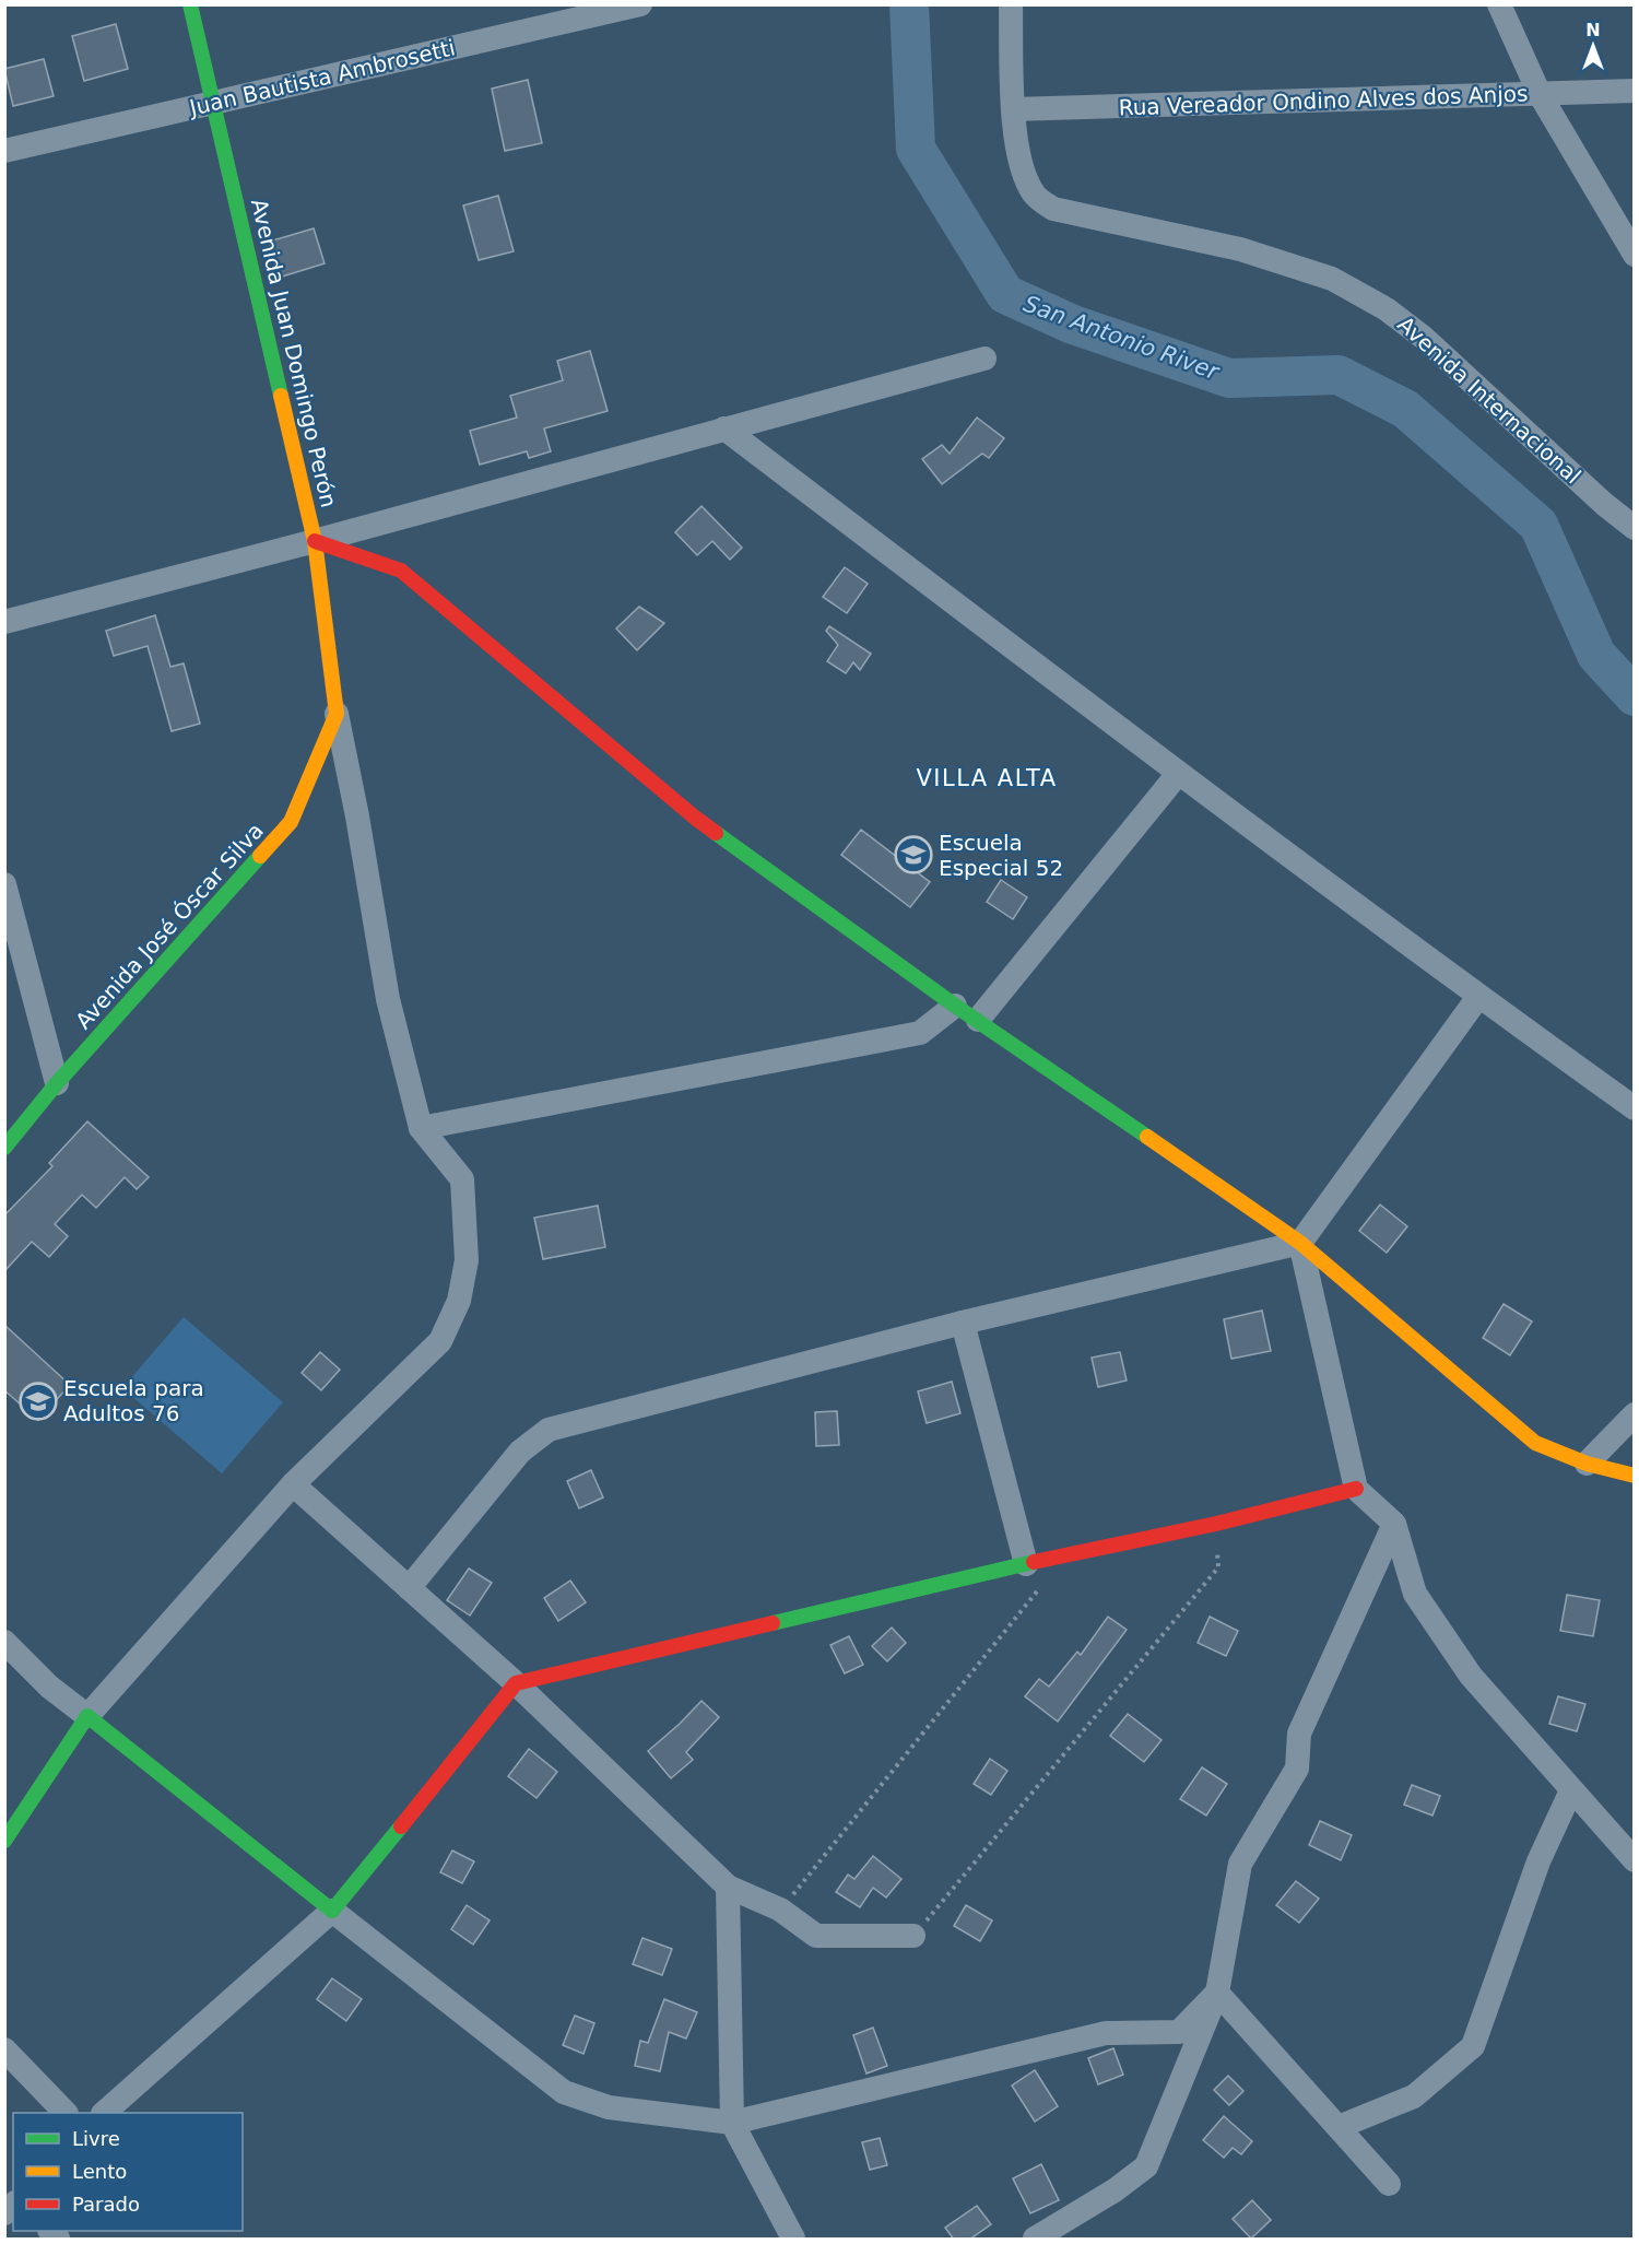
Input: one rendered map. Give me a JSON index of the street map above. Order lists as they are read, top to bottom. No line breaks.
{"streets":{"street":["Juan Bautista Ambrosetti","Rua Vereador Ondino Alves dos Anjos","Avenida Juan Domingo Perón","Avenida Internacional","Avenida José Óscar Silva"]},"crossings":[["Juan Bautista Ambrosetti","Avenida Juan Domingo Perón"],["Rua Vereador Ondino Alves dos Anjos","Avenida Internacional"],["Avenida Juan Domingo Perón","Avenida José Óscar Silva"]],"districts":["VILLA ALTA"],"water":["San Antonio River"],"places":{"school or university":["Escuela Especial 52","Escuela para Adultos 76"]},"legend":["Livre","Lento","Parado"],"north":"top"}
